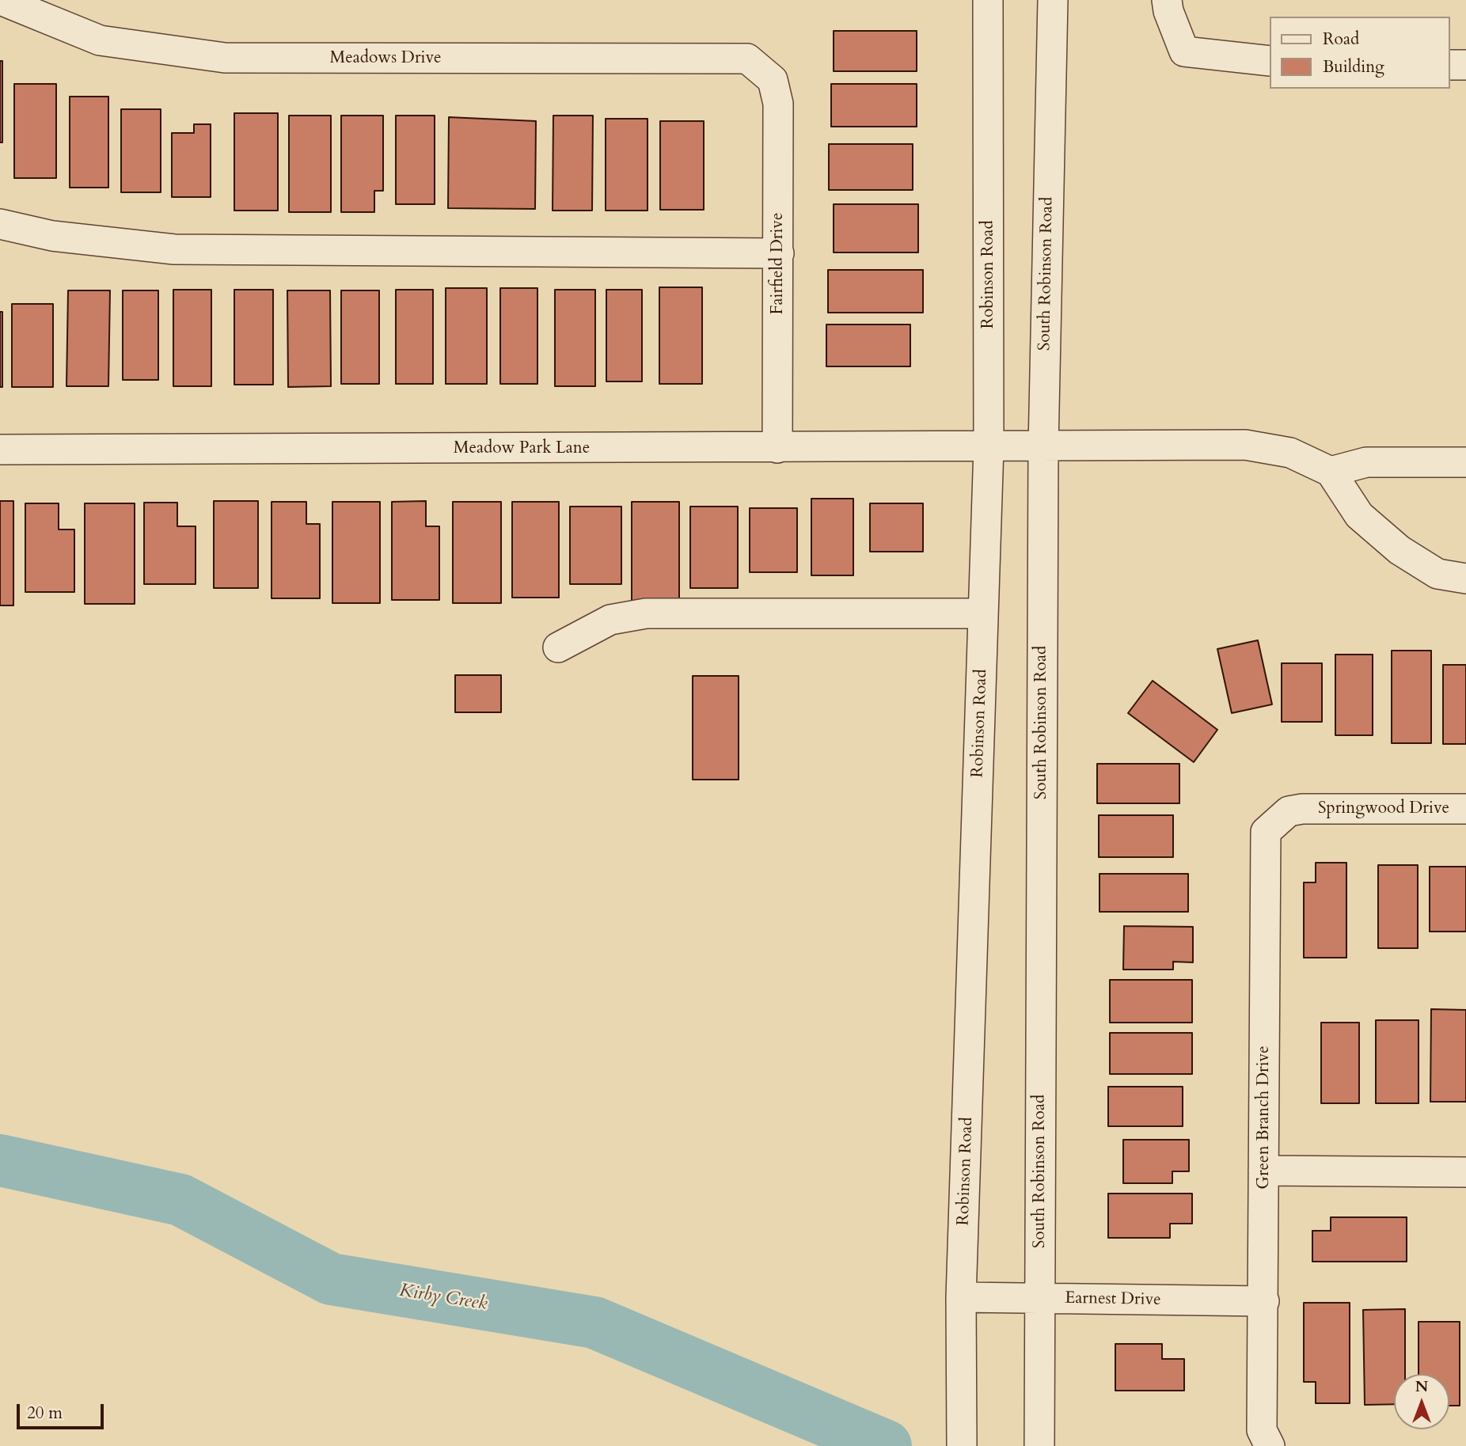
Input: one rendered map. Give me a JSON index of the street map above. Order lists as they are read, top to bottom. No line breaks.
{"streets":{"street":["Meadows Drive","Fairfield Drive","South Robinson Road","Robinson Road","Meadow Park Lane","Springwood Drive","Green Branch Drive","Earnest Drive"]},"crossings":[["Meadows Drive","Fairfield Drive"],["Fairfield Drive","Meadow Park Lane"],["South Robinson Road","Meadow Park Lane"],["South Robinson Road","Earnest Drive"],["Robinson Road","Meadow Park Lane"],["Robinson Road","Earnest Drive"],["Springwood Drive","Green Branch Drive"],["Green Branch Drive","Earnest Drive"]],"water":["Kirby Creek"],"legend":["Road","Building"],"scale_bar":"20 m","north":"top"}
